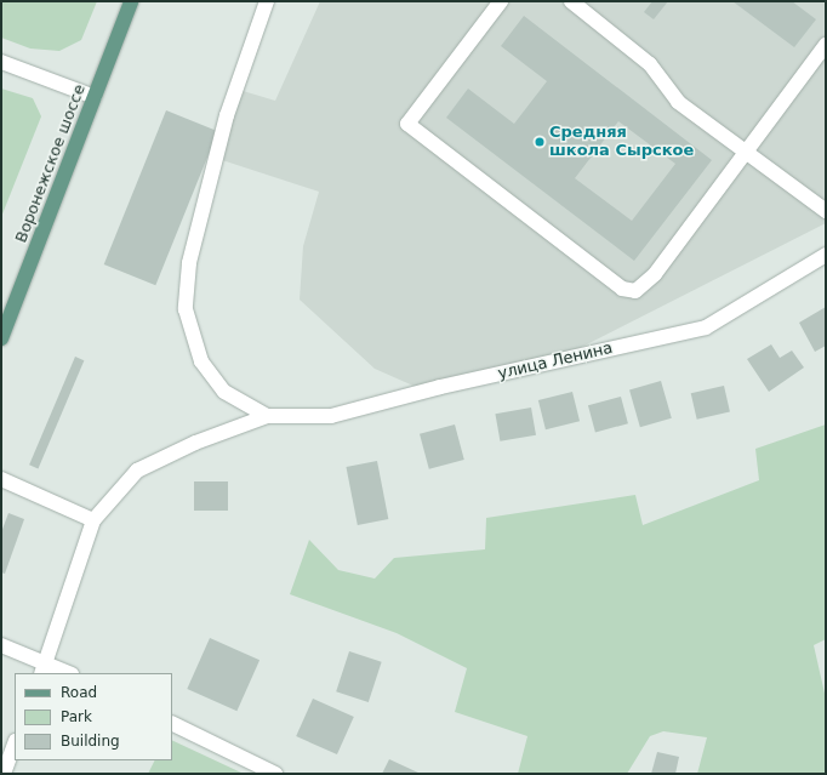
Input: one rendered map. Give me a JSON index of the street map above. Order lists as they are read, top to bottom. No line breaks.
{"streets":{"main road":["Воронежское шоссе"],"street":["улица Ленина"]},"places":["Средняя школа Сырское"],"legend":["Road","Park","Building"]}
